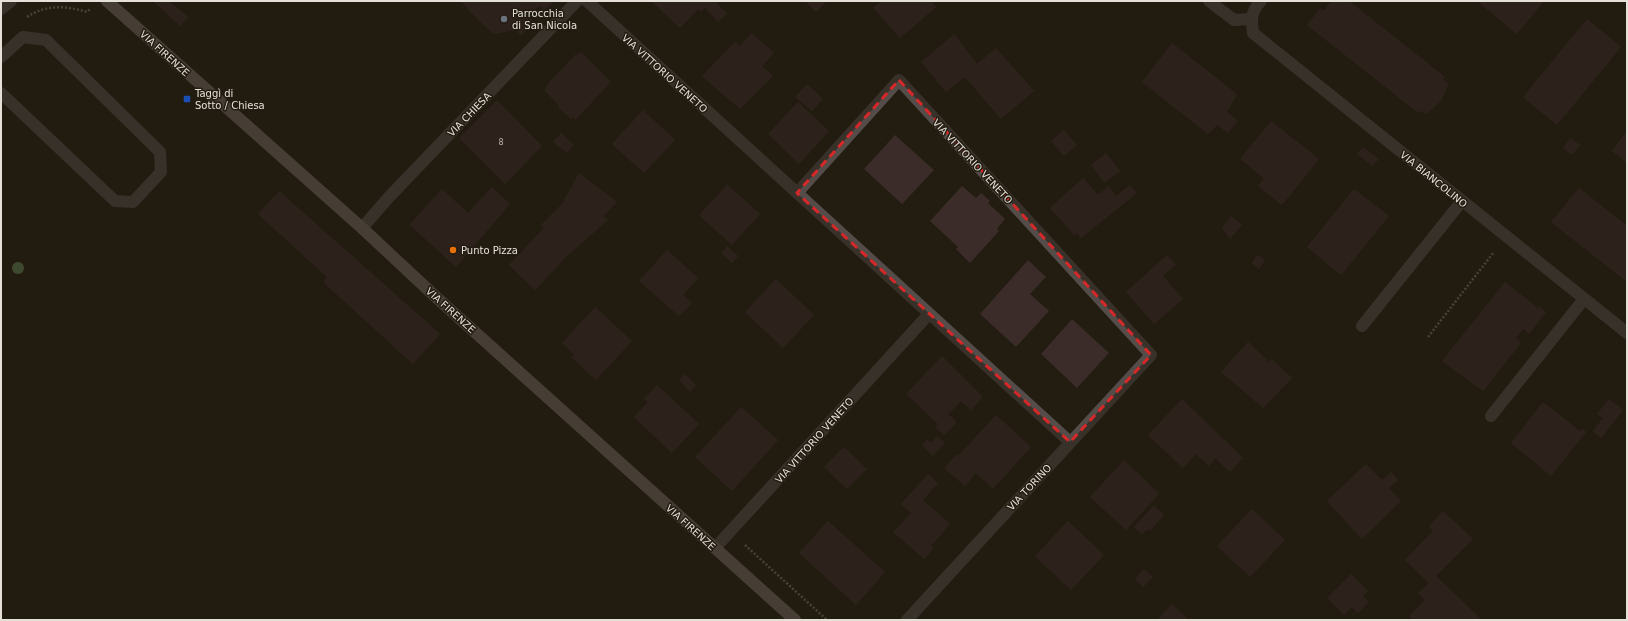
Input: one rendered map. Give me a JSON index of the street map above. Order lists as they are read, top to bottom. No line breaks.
{"streets":{"main road":["VIA FIRENZE"],"street":["VIA VITTORIO VENETO","VIA CHIESA","VIA BIANCOLINO","VIA TORINO"]},"crossings":[["VIA FIRENZE","VIA VITTORIO VENETO"],["VIA FIRENZE","VIA CHIESA"],["VIA VITTORIO VENETO","VIA TORINO"]],"places":{"other":["Parrocchia di San Nicola","Punto Pizza"],"transit":["Taggì di Sotto / Chiesa"]},"house_numbers":["8"]}
